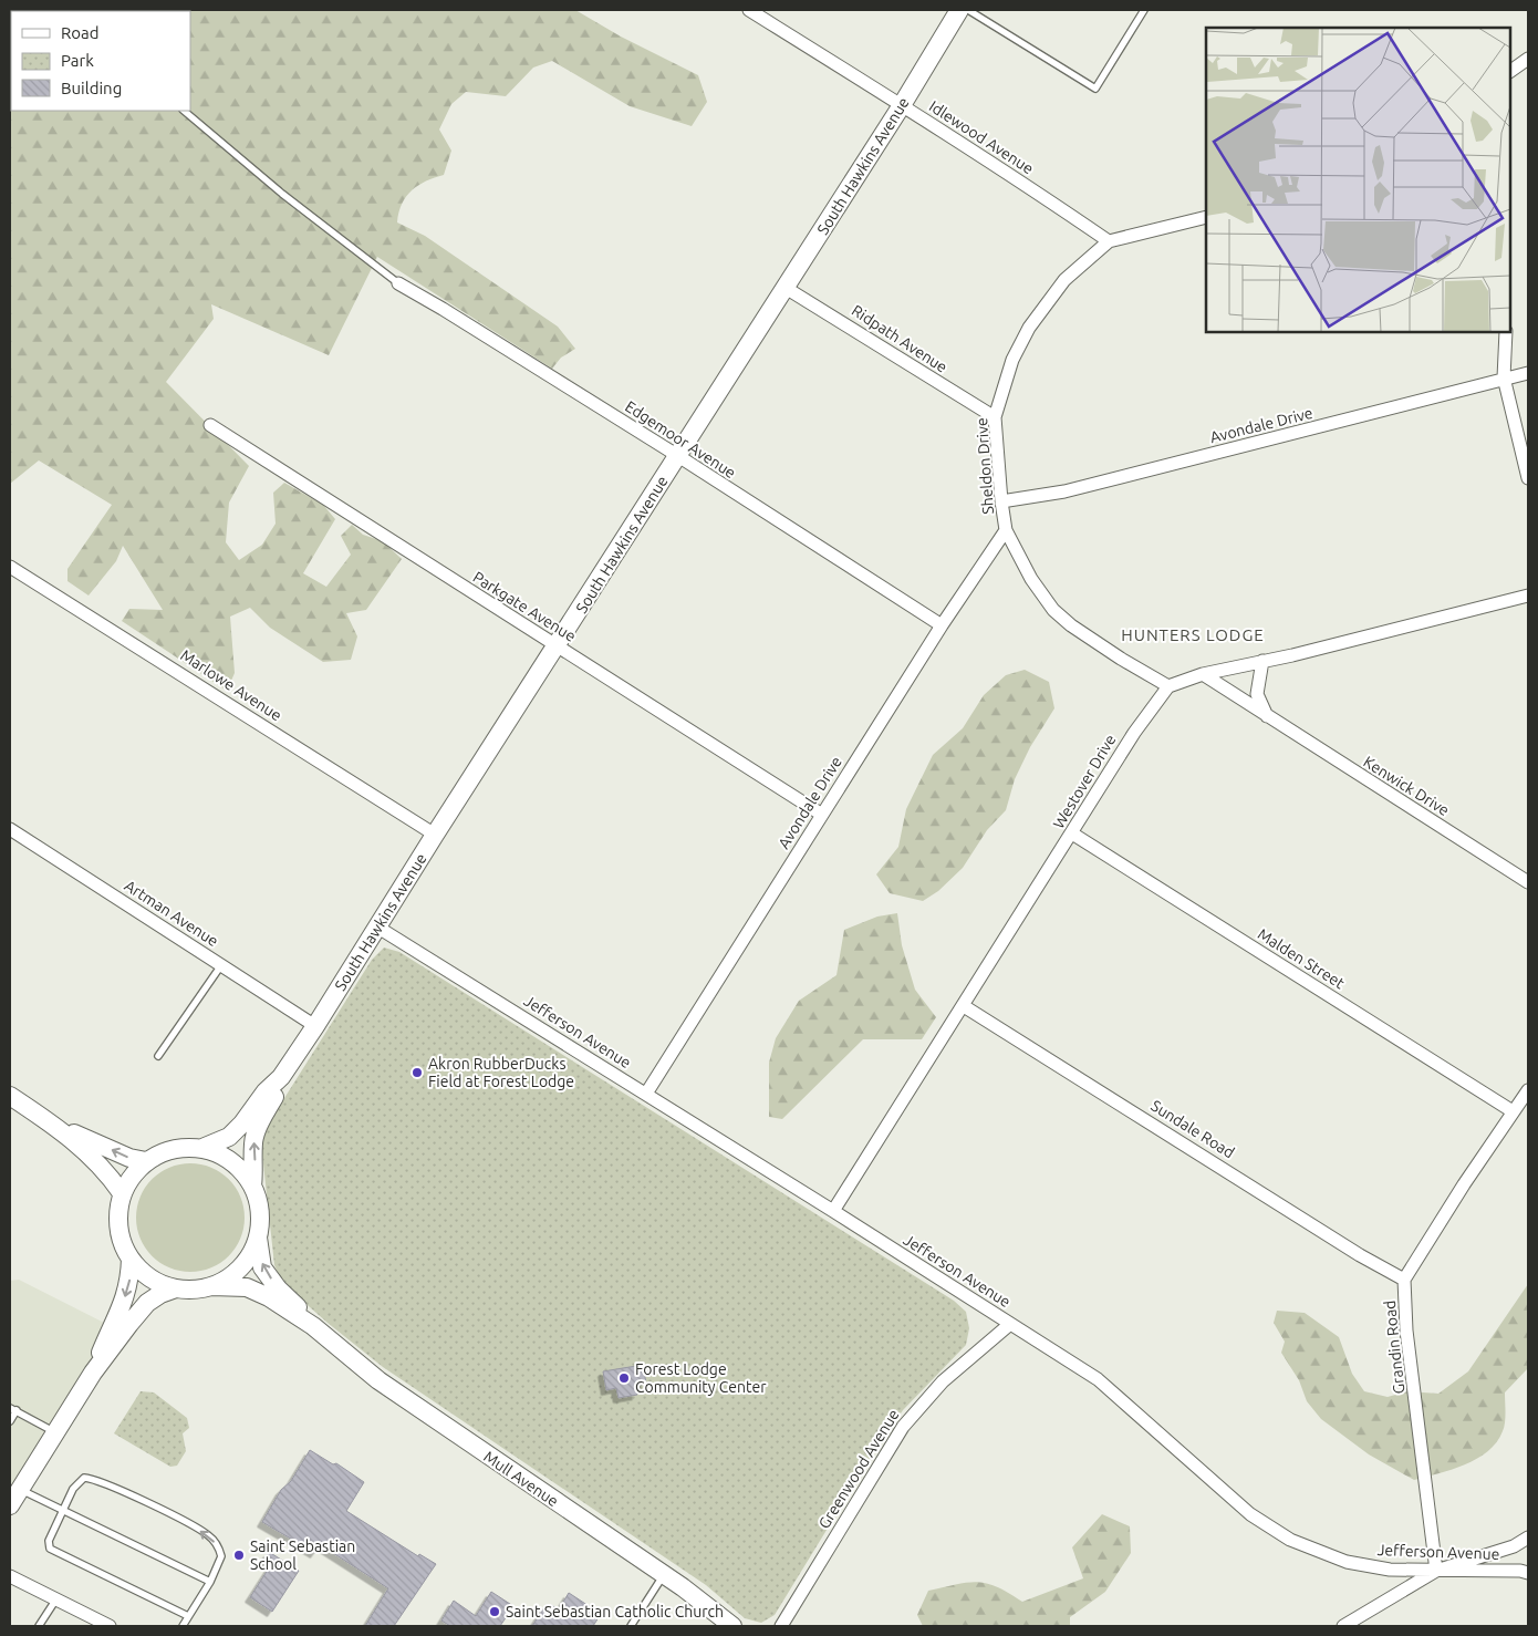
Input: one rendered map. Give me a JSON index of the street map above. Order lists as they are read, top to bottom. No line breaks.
{"streets":{"main road":["South Hawkins Avenue","Mull Avenue"],"street":["Idlewood Avenue","Ridpath Avenue","Avondale Drive","Edgemoor Avenue","Sheldon Drive","Parkgate Avenue","Marlowe Avenue","Westover Drive","Kenwick Drive","Artman Avenue","Malden Street","Jefferson Avenue","Sundale Road","Grandin Road","Greenwood Avenue"]},"crossings":[["Idlewood Avenue","South Hawkins Avenue"],["Idlewood Avenue","Sheldon Drive"],["South Hawkins Avenue","Ridpath Avenue"],["South Hawkins Avenue","Edgemoor Avenue"],["South Hawkins Avenue","Parkgate Avenue"],["South Hawkins Avenue","Marlowe Avenue"],["South Hawkins Avenue","Artman Avenue"],["South Hawkins Avenue","Jefferson Avenue"],["South Hawkins Avenue","Mull Avenue"],["Ridpath Avenue","Sheldon Drive"],["Avondale Drive","Edgemoor Avenue"],["Avondale Drive","Sheldon Drive"],["Avondale Drive","Parkgate Avenue"],["Avondale Drive","Jefferson Avenue"],["Sheldon Drive","Westover Drive"],["Westover Drive","Malden Street"],["Westover Drive","Jefferson Avenue"],["Westover Drive","Sundale Road"],["Malden Street","Grandin Road"],["Jefferson Avenue","Grandin Road"],["Jefferson Avenue","Greenwood Avenue"],["Sundale Road","Grandin Road"]],"districts":["HUNTERS LODGE"],"places":["Akron RubberDucks Field at Forest Lodge","Forest Lodge Community Center","Saint Sebastian School","Saint Sebastian Catholic Church"],"legend":["Road","Park","Building"]}
